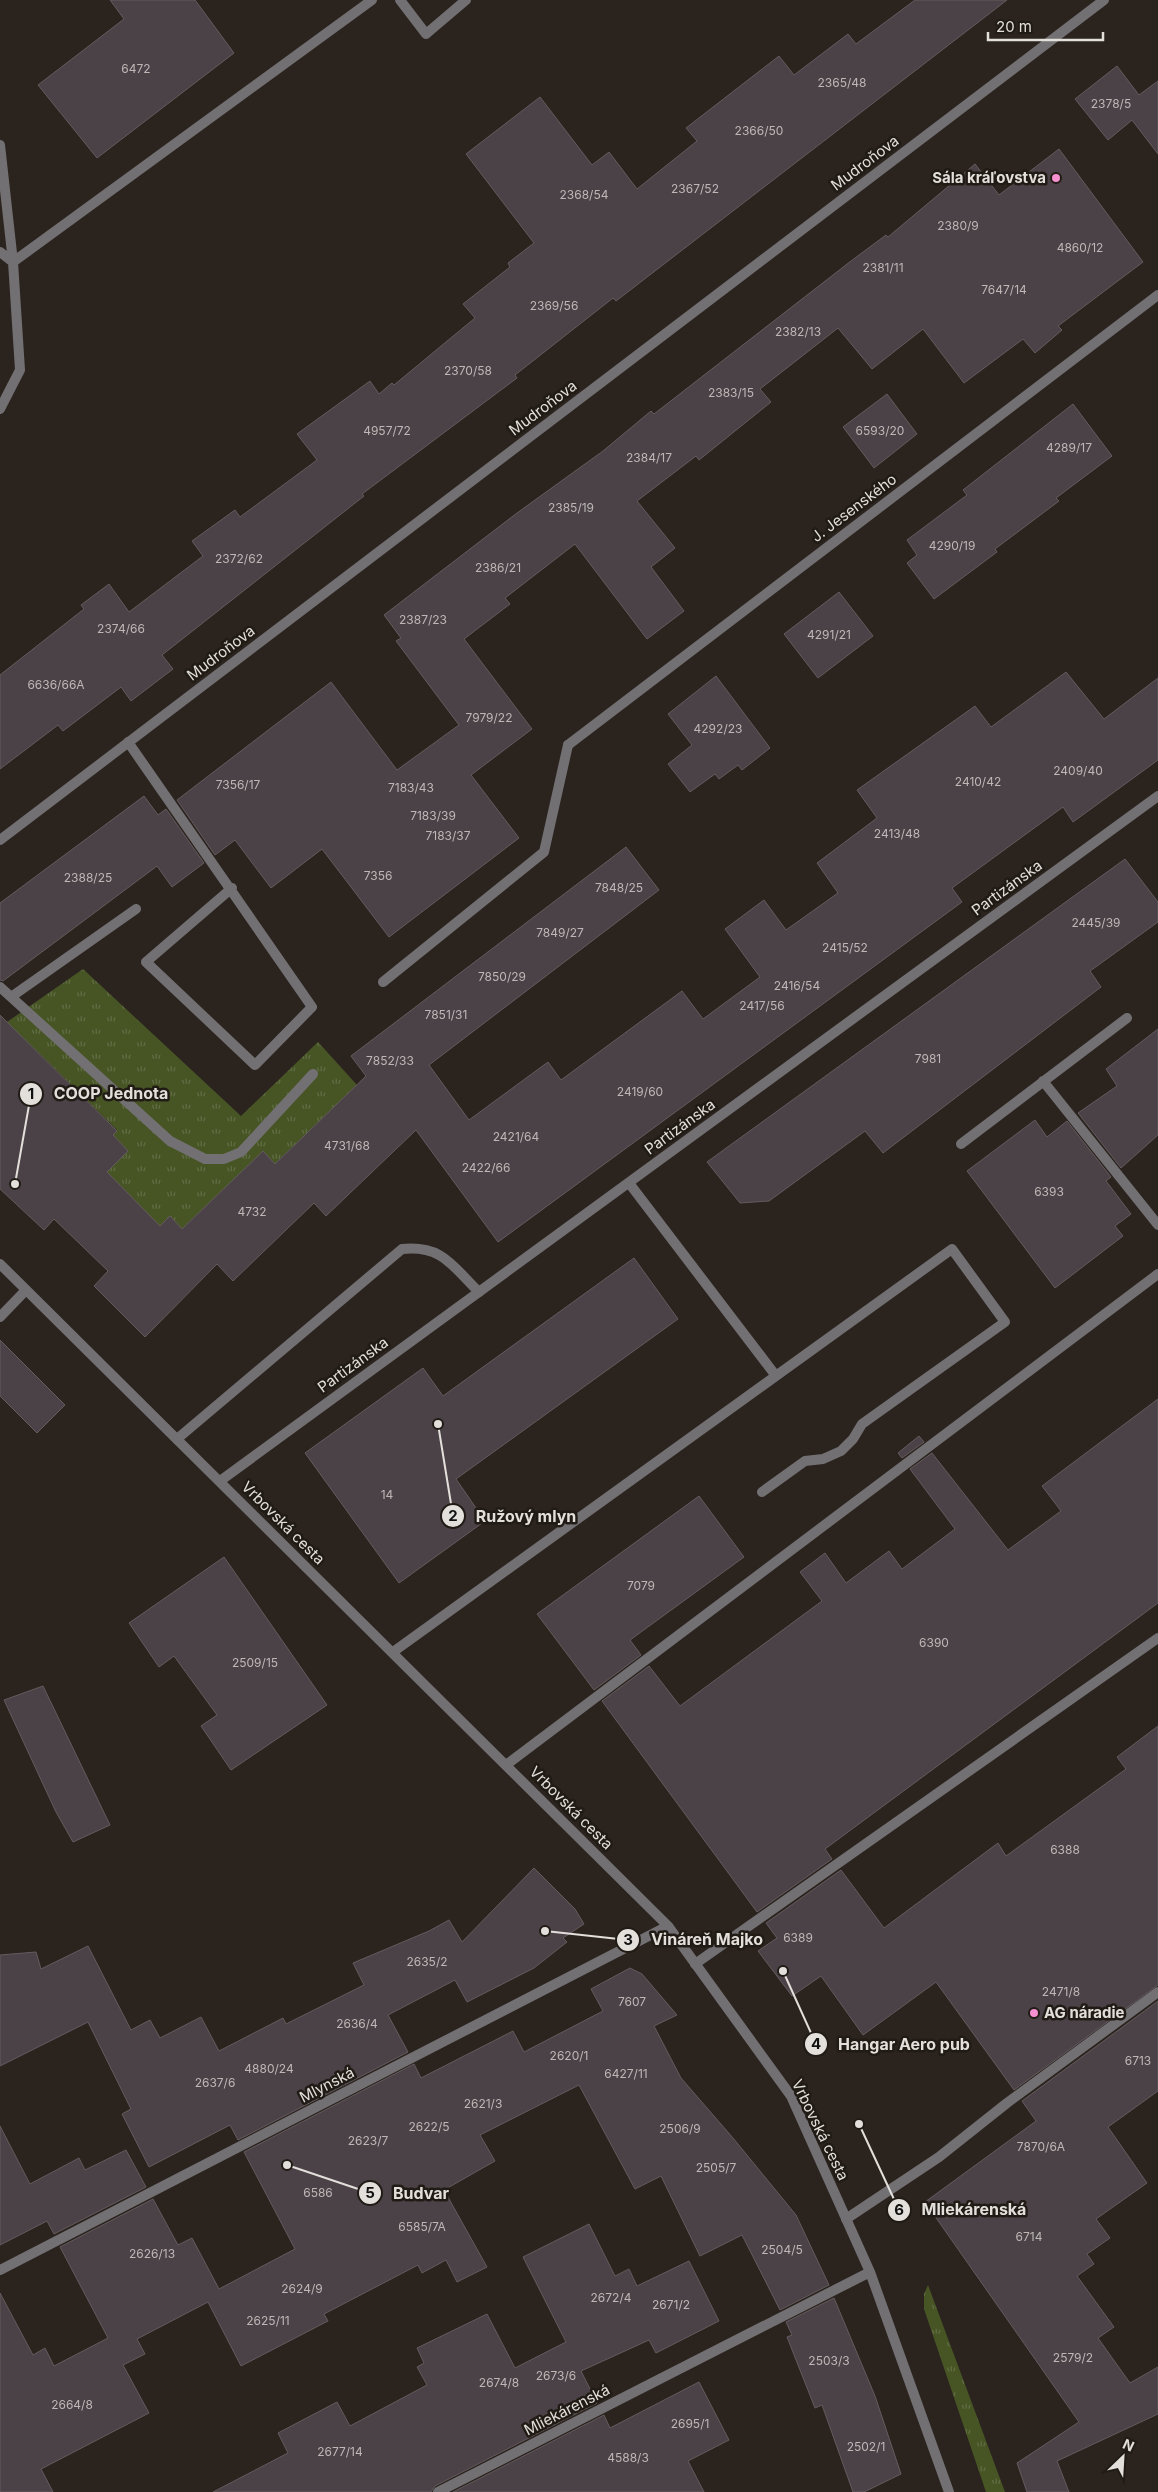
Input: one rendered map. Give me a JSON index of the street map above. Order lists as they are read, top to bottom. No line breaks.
{"streets":{"street":["Mudroňova","J. Jesenského","Partizánska","Vrbovská cesta","Mlynská","Mliekárenská"]},"crossings":[["Partizánska","Vrbovská cesta"],["Vrbovská cesta","Mlynská"],["Vrbovská cesta","Mliekárenská"]],"places":["Sála kráľovstva","COOP Jednota","Ružový mlyn","Vináreň Majko","Hangar Aero pub","AG náradie","Mliekárenská","Budvar"],"house_numbers":["6472","2365/48","2378/5","2366/50","2367/52","2368/54","2380/9","4860/12","2381/11","7647/14","2369/56","2382/13","2370/58","2383/15","4957/72","6593/20","4289/17","2384/17","2385/19","4290/19","2372/62","2386/21","2387/23","2374/66","4291/21","6636/66A","7979/22","4292/23","2409/40","2410/42","7356/17","7183/43","7183/39","2413/48","7183/37","7356","2388/25","7848/25","2445/39","7849/27","2415/52","7850/29","2416/54","2417/56","7851/31","7981","7852/33","2419/60","2421/64","4731/68","2422/66","6393","4732","14","7079","6390","2509/15","6388","6389","2635/2","2471/8","7607","2636/4","2620/1","6713","4880/24","6427/11","2637/6","2621/3","2622/5","2506/9","2623/7","7870/6A","2505/7","6586","6585/7A","6714","2504/5","2626/13","2624/9","2672/4","2671/2","2625/11","2579/2","2503/3","2673/6","2674/8","2664/8","2695/1","2502/1","2677/14","4588/3"],"scale_bar":"20 m","north":"top right"}
